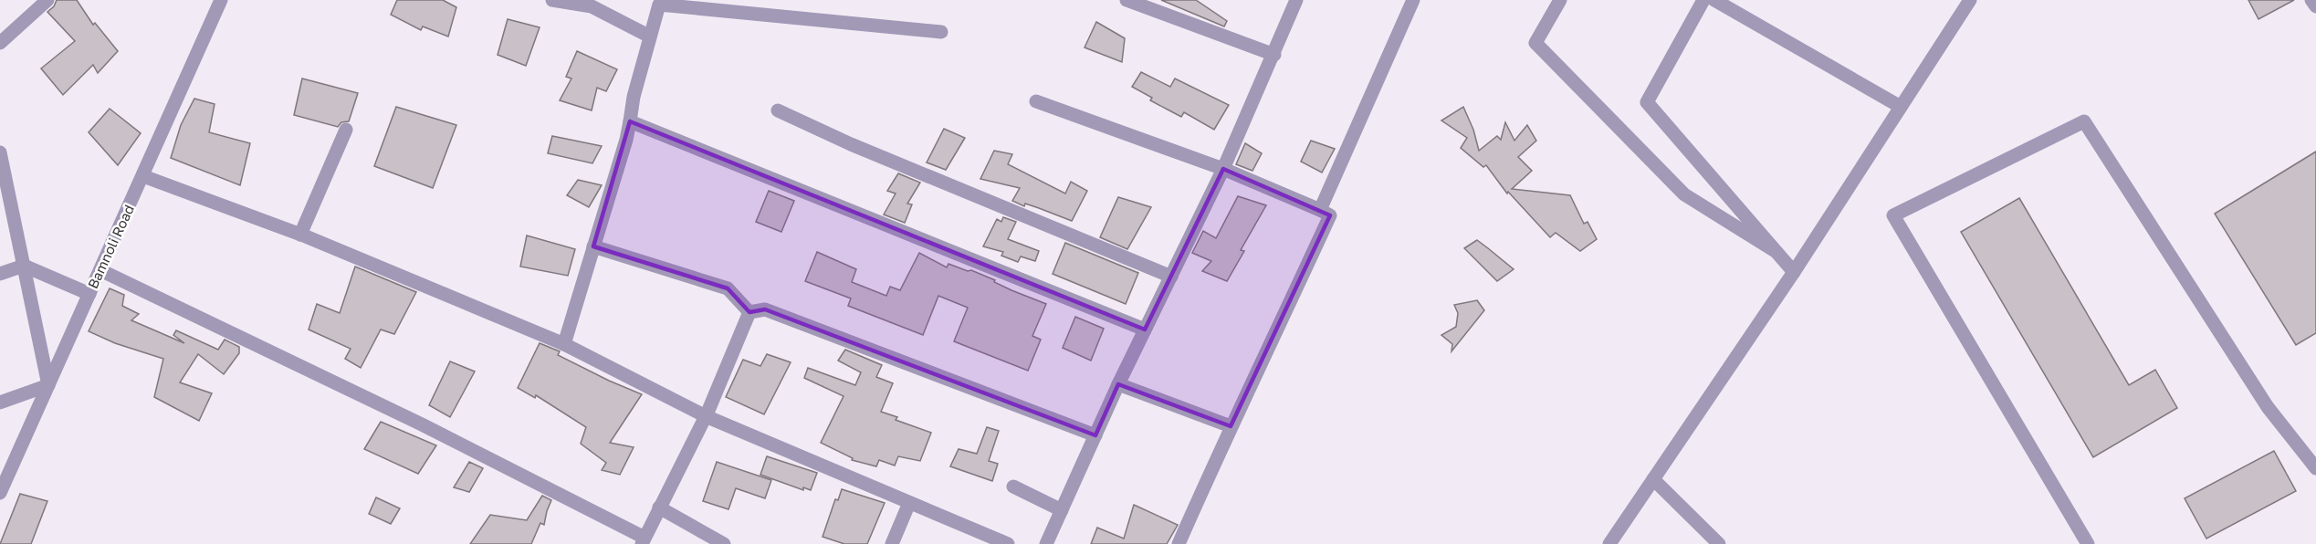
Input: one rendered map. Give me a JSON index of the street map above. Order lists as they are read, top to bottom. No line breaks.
{"streets":{"street":["Bamnoli Road"]}}
